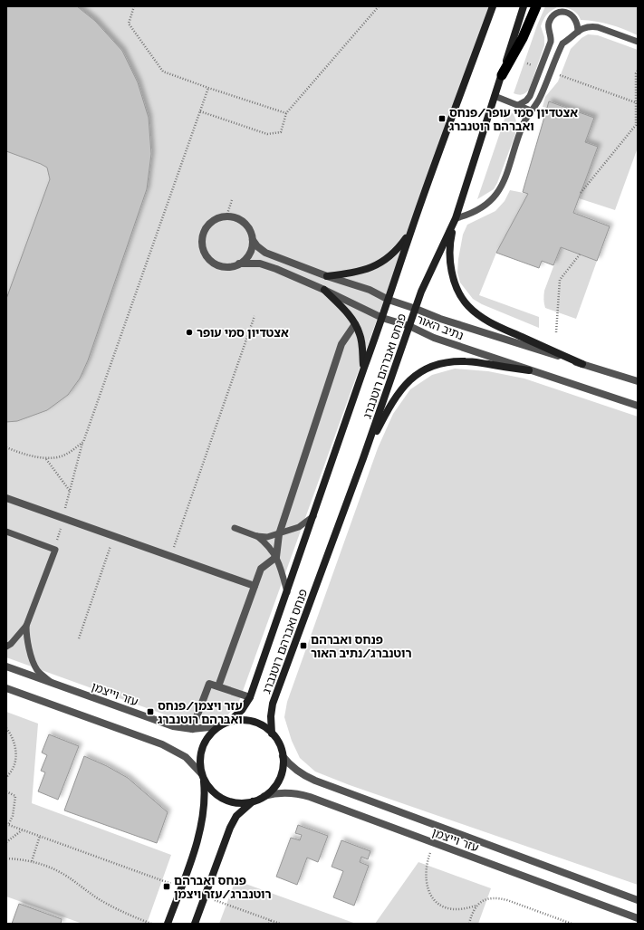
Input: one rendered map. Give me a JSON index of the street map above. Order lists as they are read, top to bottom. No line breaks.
{"streets":{"main road":["פנחס ואברהם רוטנברג"],"street":["נתיב האור","עזר וייצמן"]},"crossings":[["נתיב האור","פנחס ואברהם רוטנברג"],["פנחס ואברהם רוטנברג","עזר וייצמן"]],"places":{"transit":["אצטדיון סמי עופר/פנחס ואברהם רוטנברג","פנחס ואברהם רוטנברג/נתיב האור","עזר ויצמן/פנחס ואברהם רוטנברג","פנחס ואברהם רוטנברג/עזר ויצמן"],"other":["אצטדיון סמי עופר"]}}
